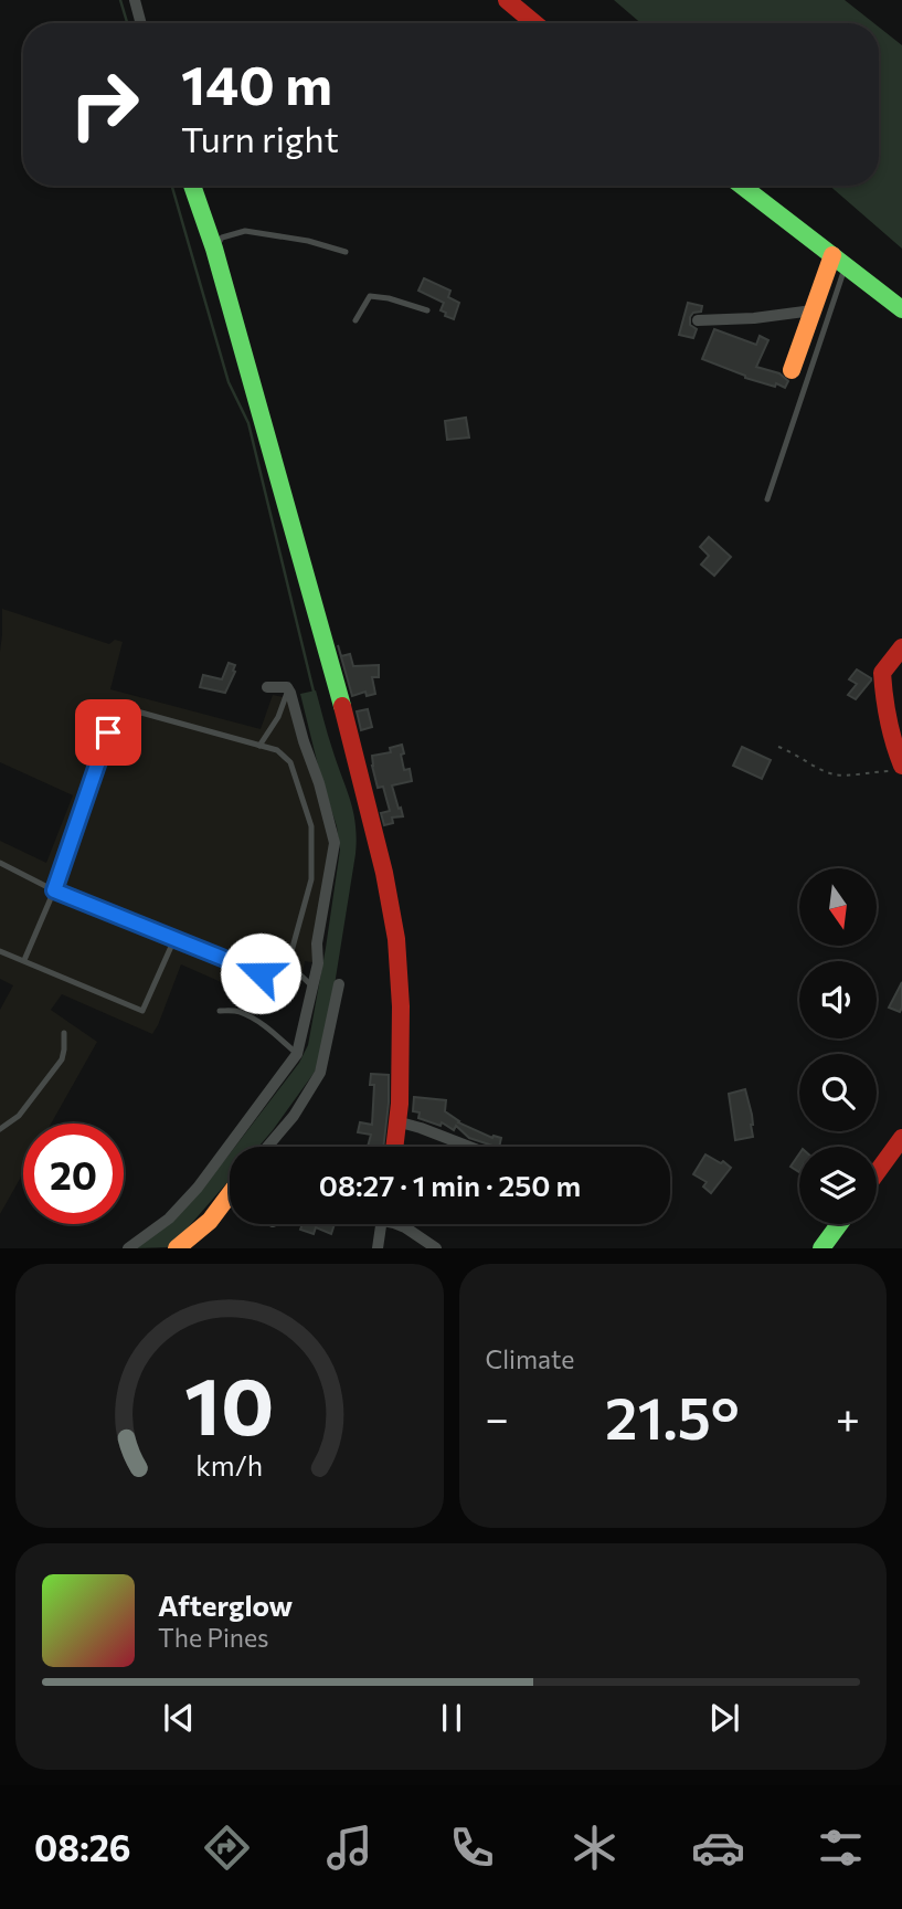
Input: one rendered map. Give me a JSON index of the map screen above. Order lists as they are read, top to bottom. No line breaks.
{"north":"bottom","page":{"turn":["140 m","Turn right"],"limit":"20","trip":"08:27 · 1 min · 250 m","tile":"Climate","heat":["−","21.5°","+"],"song":["Afterglow","The Pines"],"tabs":"08:26","gauge":["10","km/h"]}}
